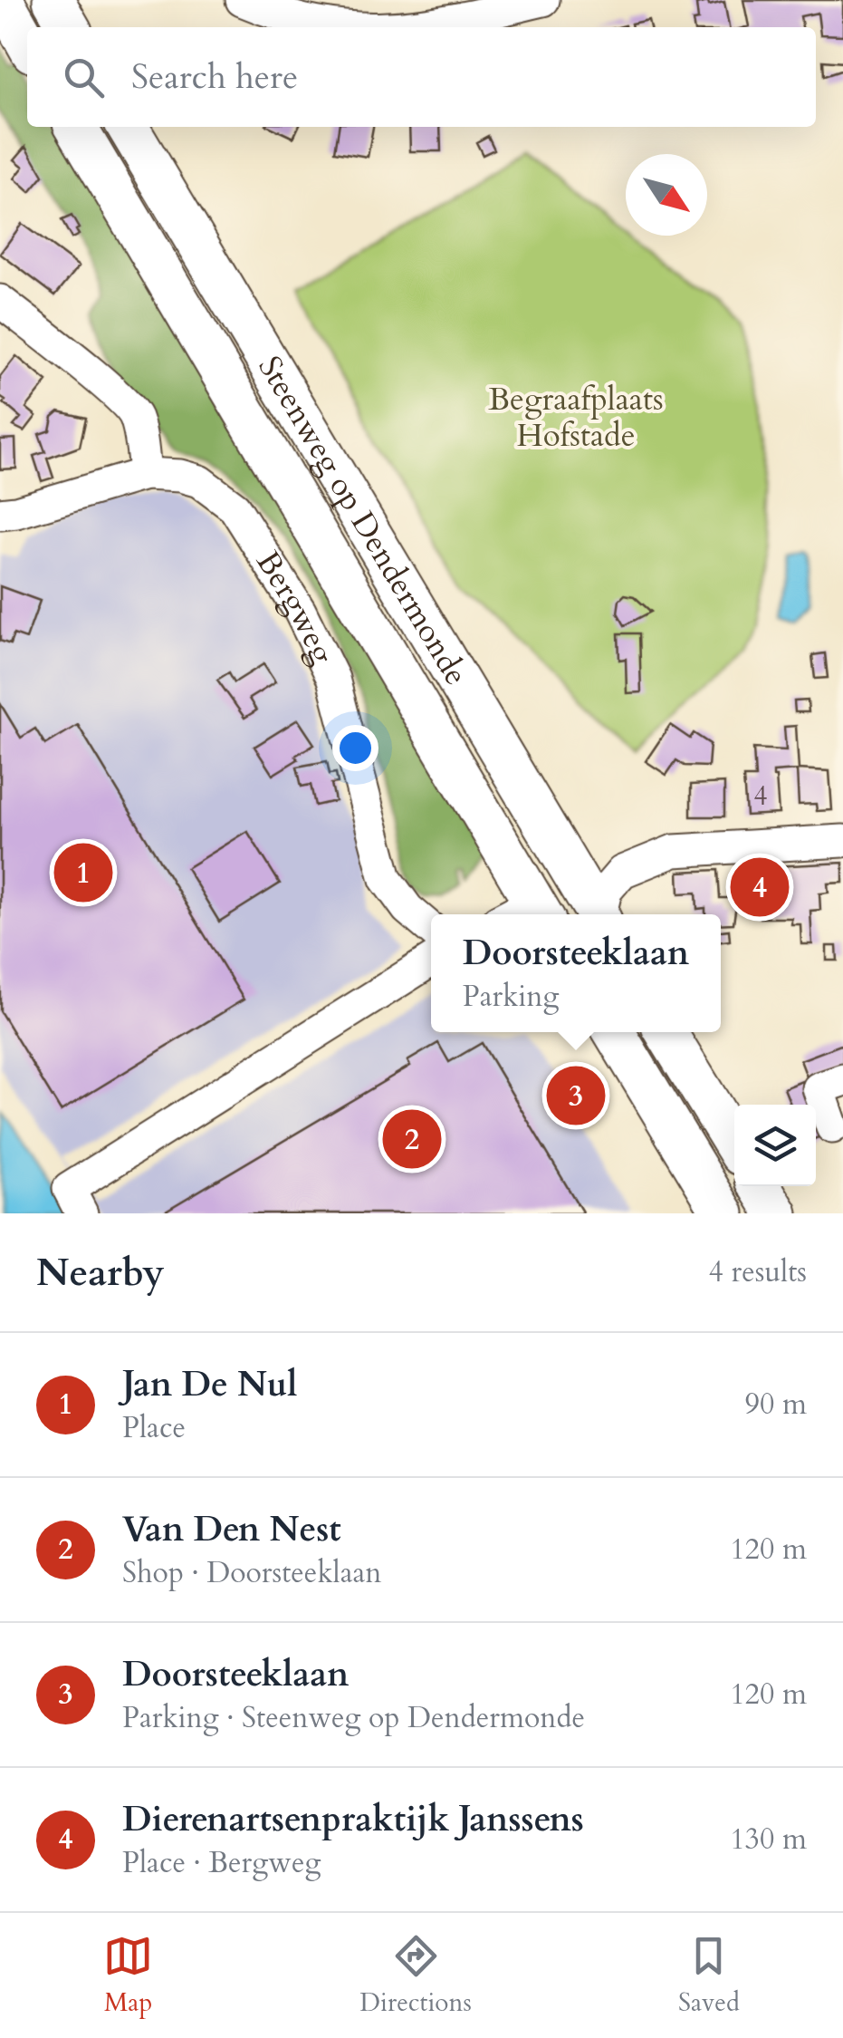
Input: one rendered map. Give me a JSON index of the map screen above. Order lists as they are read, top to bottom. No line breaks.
{"streets":{"main road":["Steenweg op Dendermonde"],"street":["Bergweg"]},"parks":["Begraafplaats Hofstade"],"house_numbers":["4"],"north":"bottom right","page":{"search":"Search here","pins":["1","4","3","2"],"popup":["Doorsteeklaan","Parking"],"heading":["Nearby","4 results"],"list":[{"mark":"1","name":"Jan De Nul","note":"Place","value":"90 m"},{"mark":"2","name":"Van Den Nest","note":"Shop · Doorsteeklaan","value":"120 m"},{"mark":"3","name":"Doorsteeklaan","note":"Parking · Steenweg op Dendermonde","value":"120 m"},{"mark":"4","name":"Dierenartsenpraktijk Janssens","note":"Place · Bergweg","value":"130 m"}],"nav":["Map","Directions","Saved"]}}
